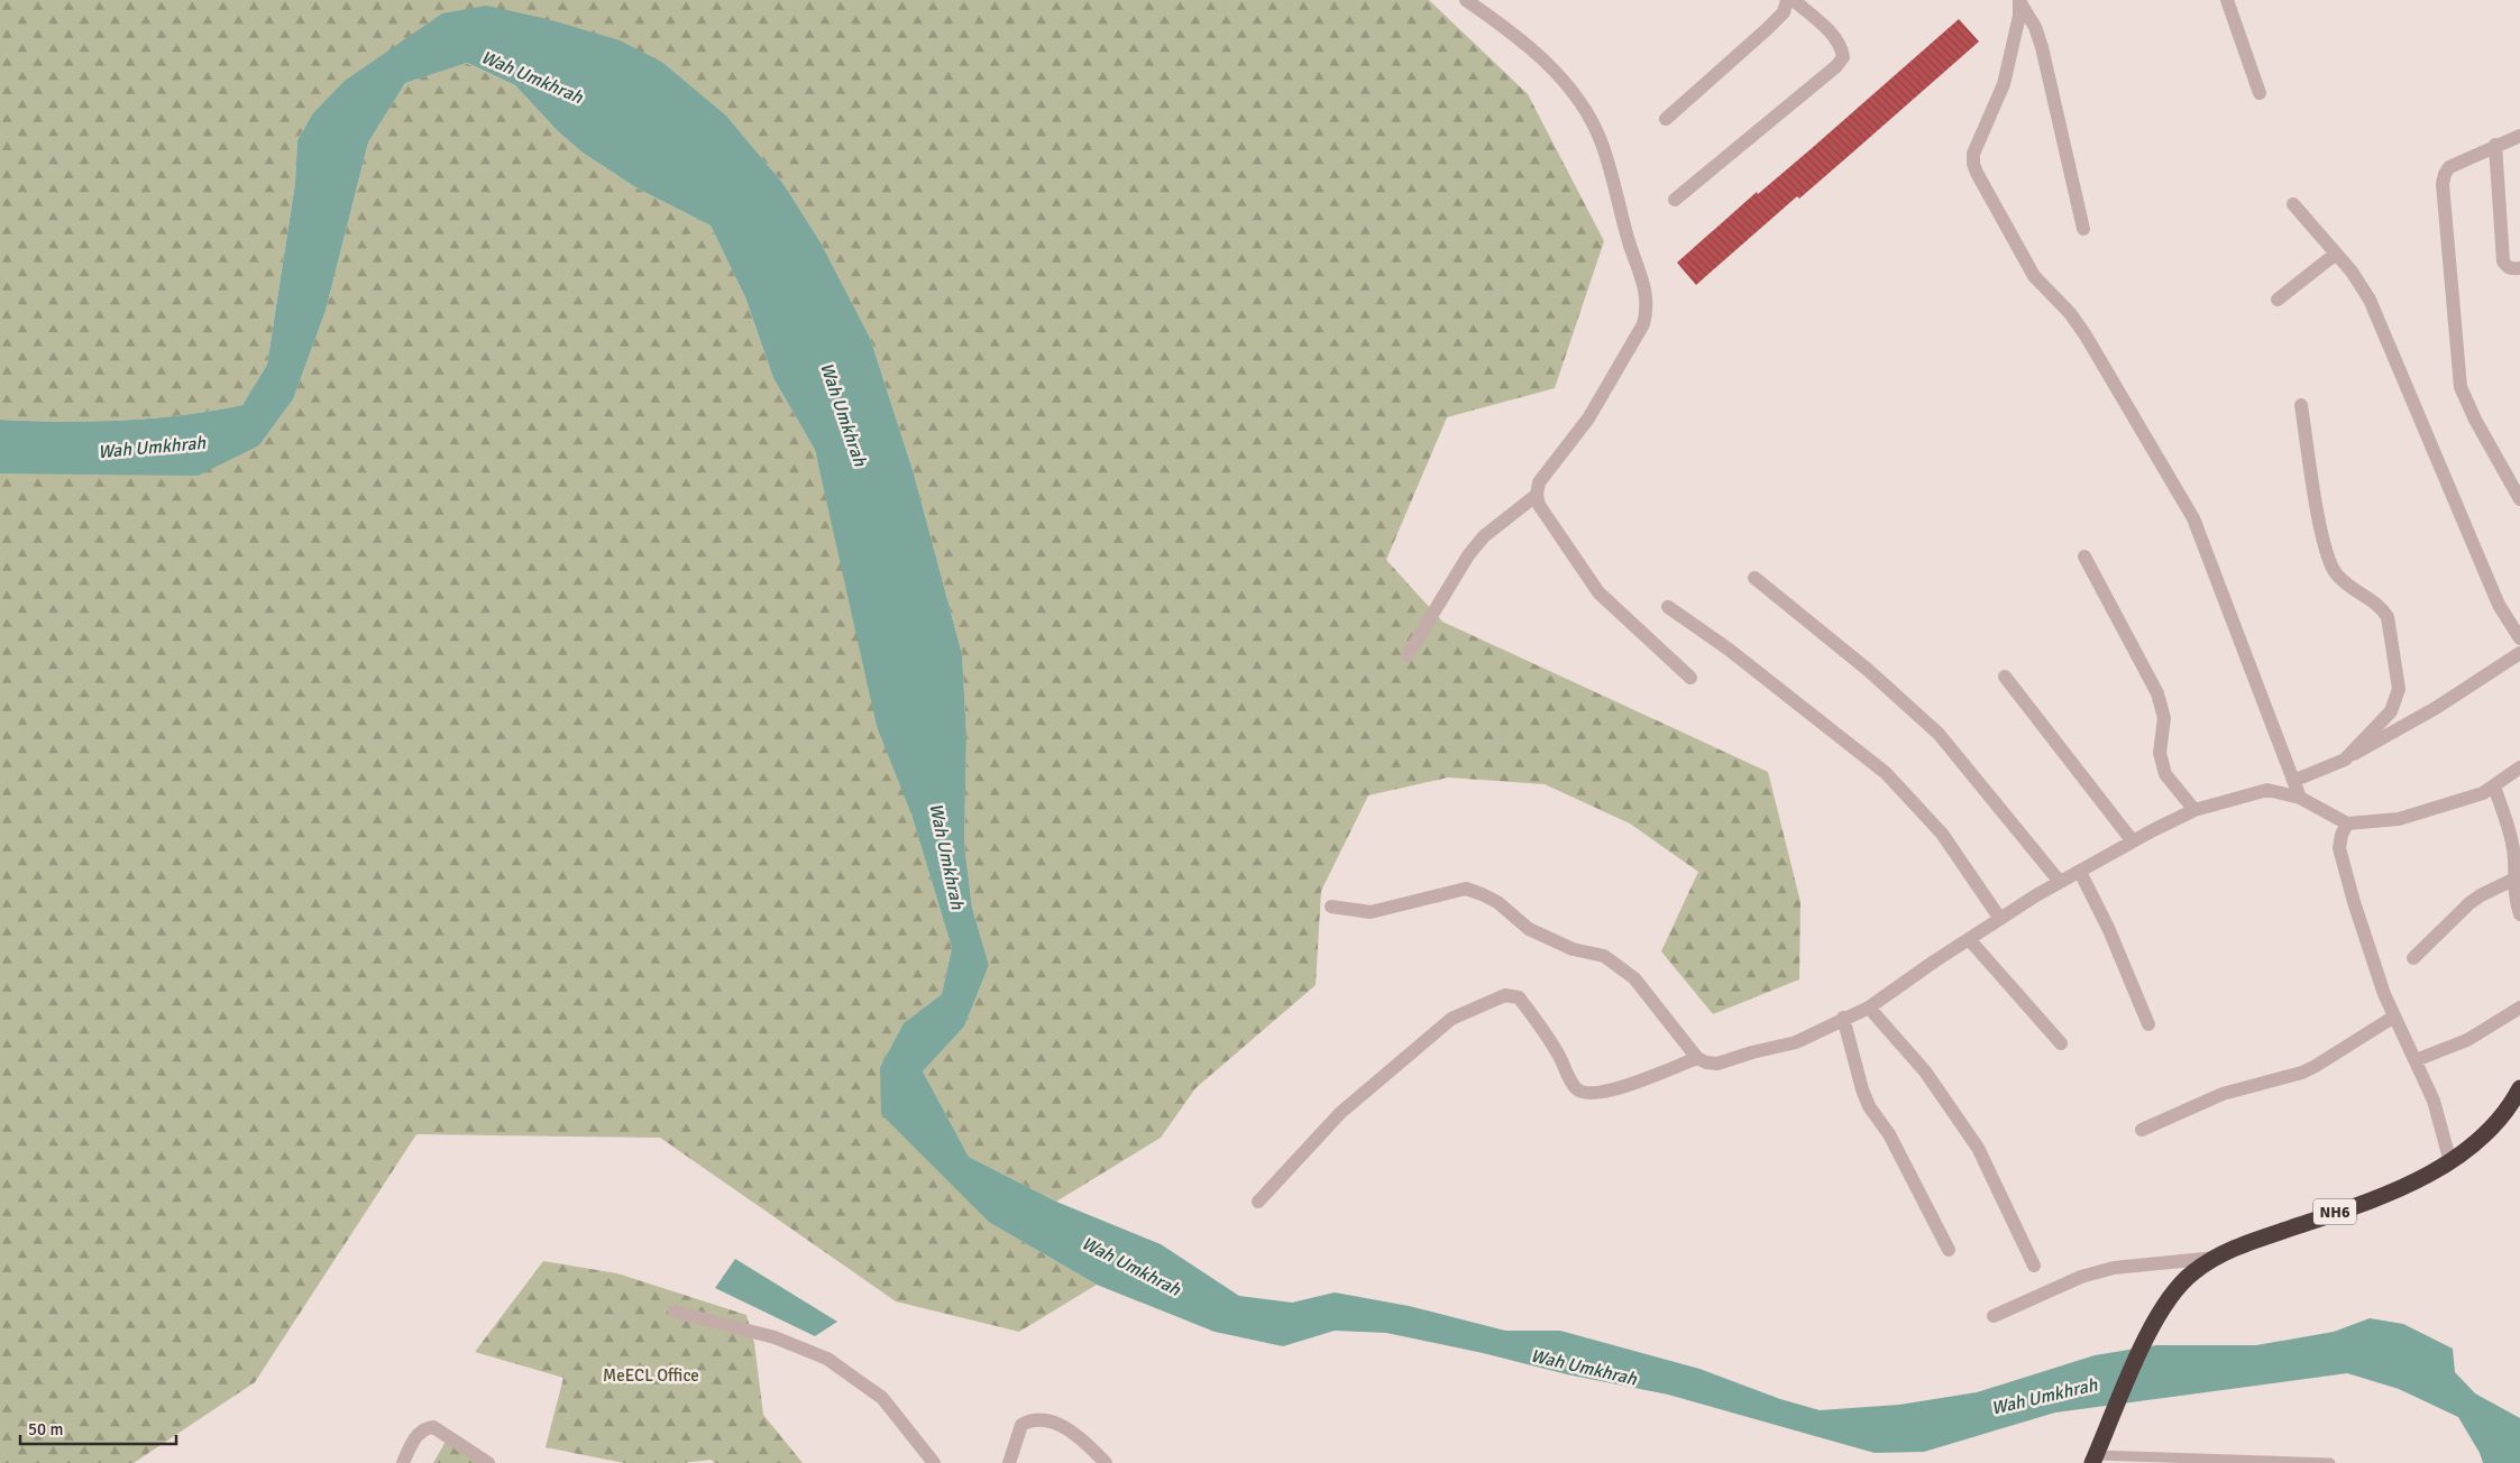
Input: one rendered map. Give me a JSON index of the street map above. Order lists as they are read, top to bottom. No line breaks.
{"streets":{"highway":["NH6"]},"water":["Wah Umkhrah"],"parks":["MeECL Office"],"scale_bar":"50 m"}
